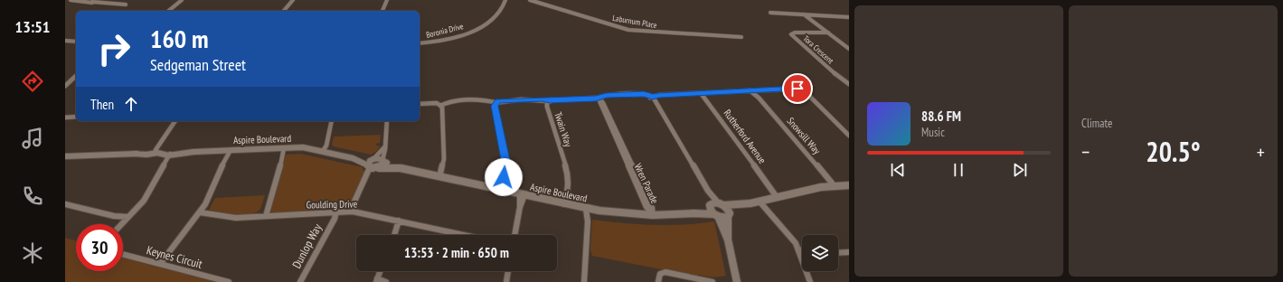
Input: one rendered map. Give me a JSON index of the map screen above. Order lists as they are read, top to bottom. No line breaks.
{"streets":{"street":["Laburnum Place","Boronia Drive","Tora Crescent","Twain Way","Snowsill Way","Rutherford Avenue","Aspire Boulevard","Wren Parade","Goulding Drive","Dunlop Way","Keynes Circuit"]},"crossings":[["Twain Way","Snowsill Way"],["Twain Way","Rutherford Avenue"],["Twain Way","Aspire Boulevard"],["Twain Way","Wren Parade"],["Snowsill Way","Aspire Boulevard"],["Rutherford Avenue","Aspire Boulevard"],["Aspire Boulevard","Wren Parade"],["Goulding Drive","Dunlop Way"]],"page":{"tabs":"13:51","tile":"Climate","turn":["160 m","Sedgeman Street"],"then":"Then","song":["88.6 FM","Music"],"heat":["−","20.5°","+"],"limit":"30","trip":"13:53 · 2 min · 650 m"}}
